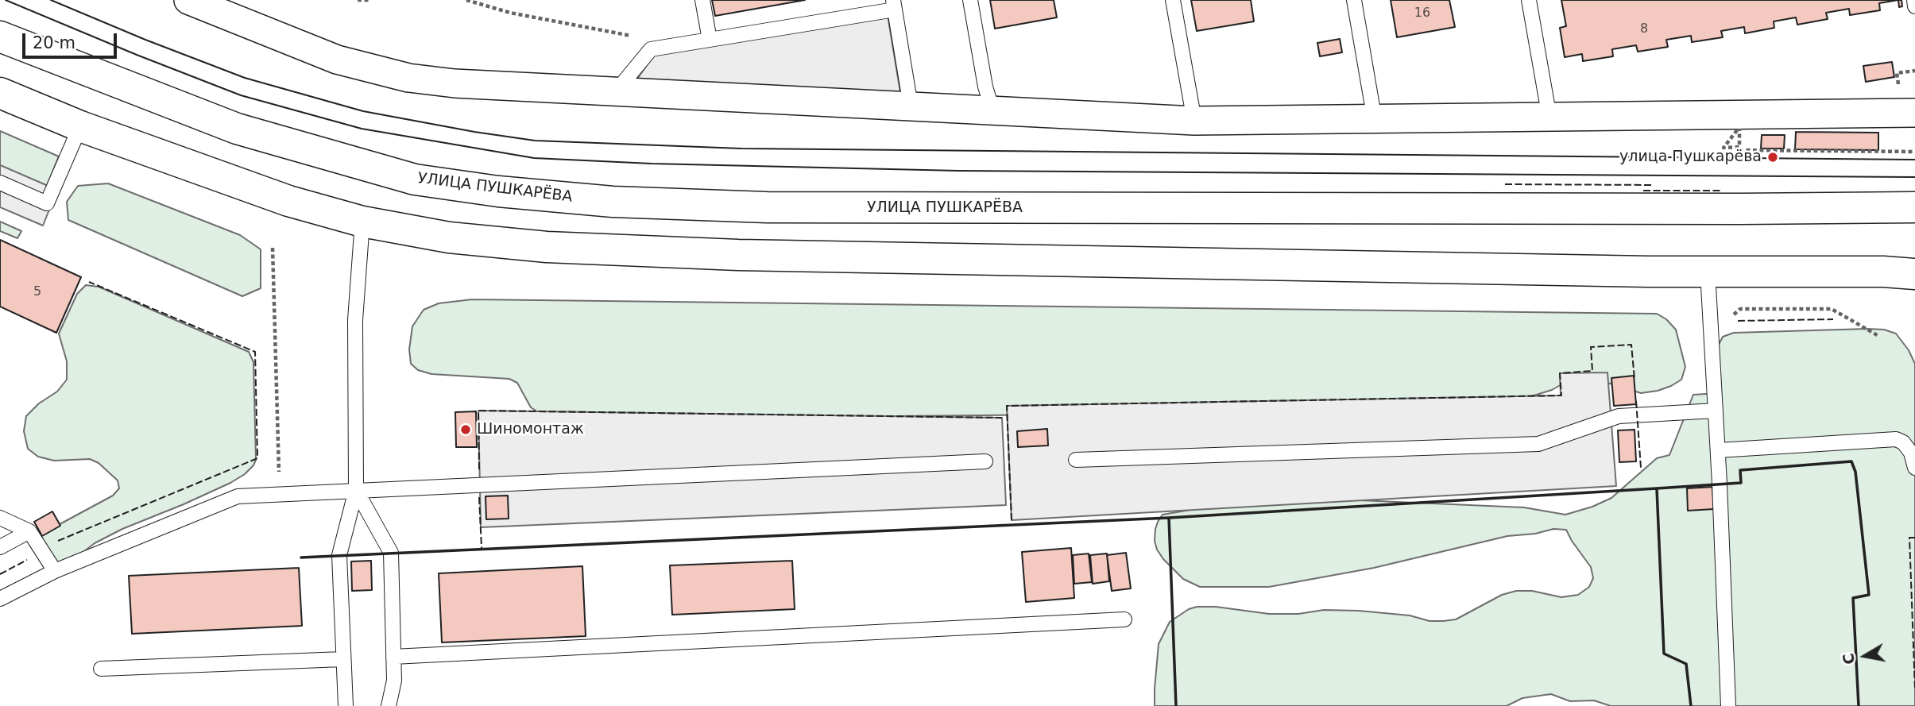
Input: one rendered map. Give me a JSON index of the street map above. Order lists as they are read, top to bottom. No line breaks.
{"streets":{"main road":["УЛИЦА ПУШКАРЁВА"]},"places":["улица Пушкарёва","Шиномонтаж"],"house_numbers":["16","8","5"],"scale_bar":"20 m","north":"left"}
